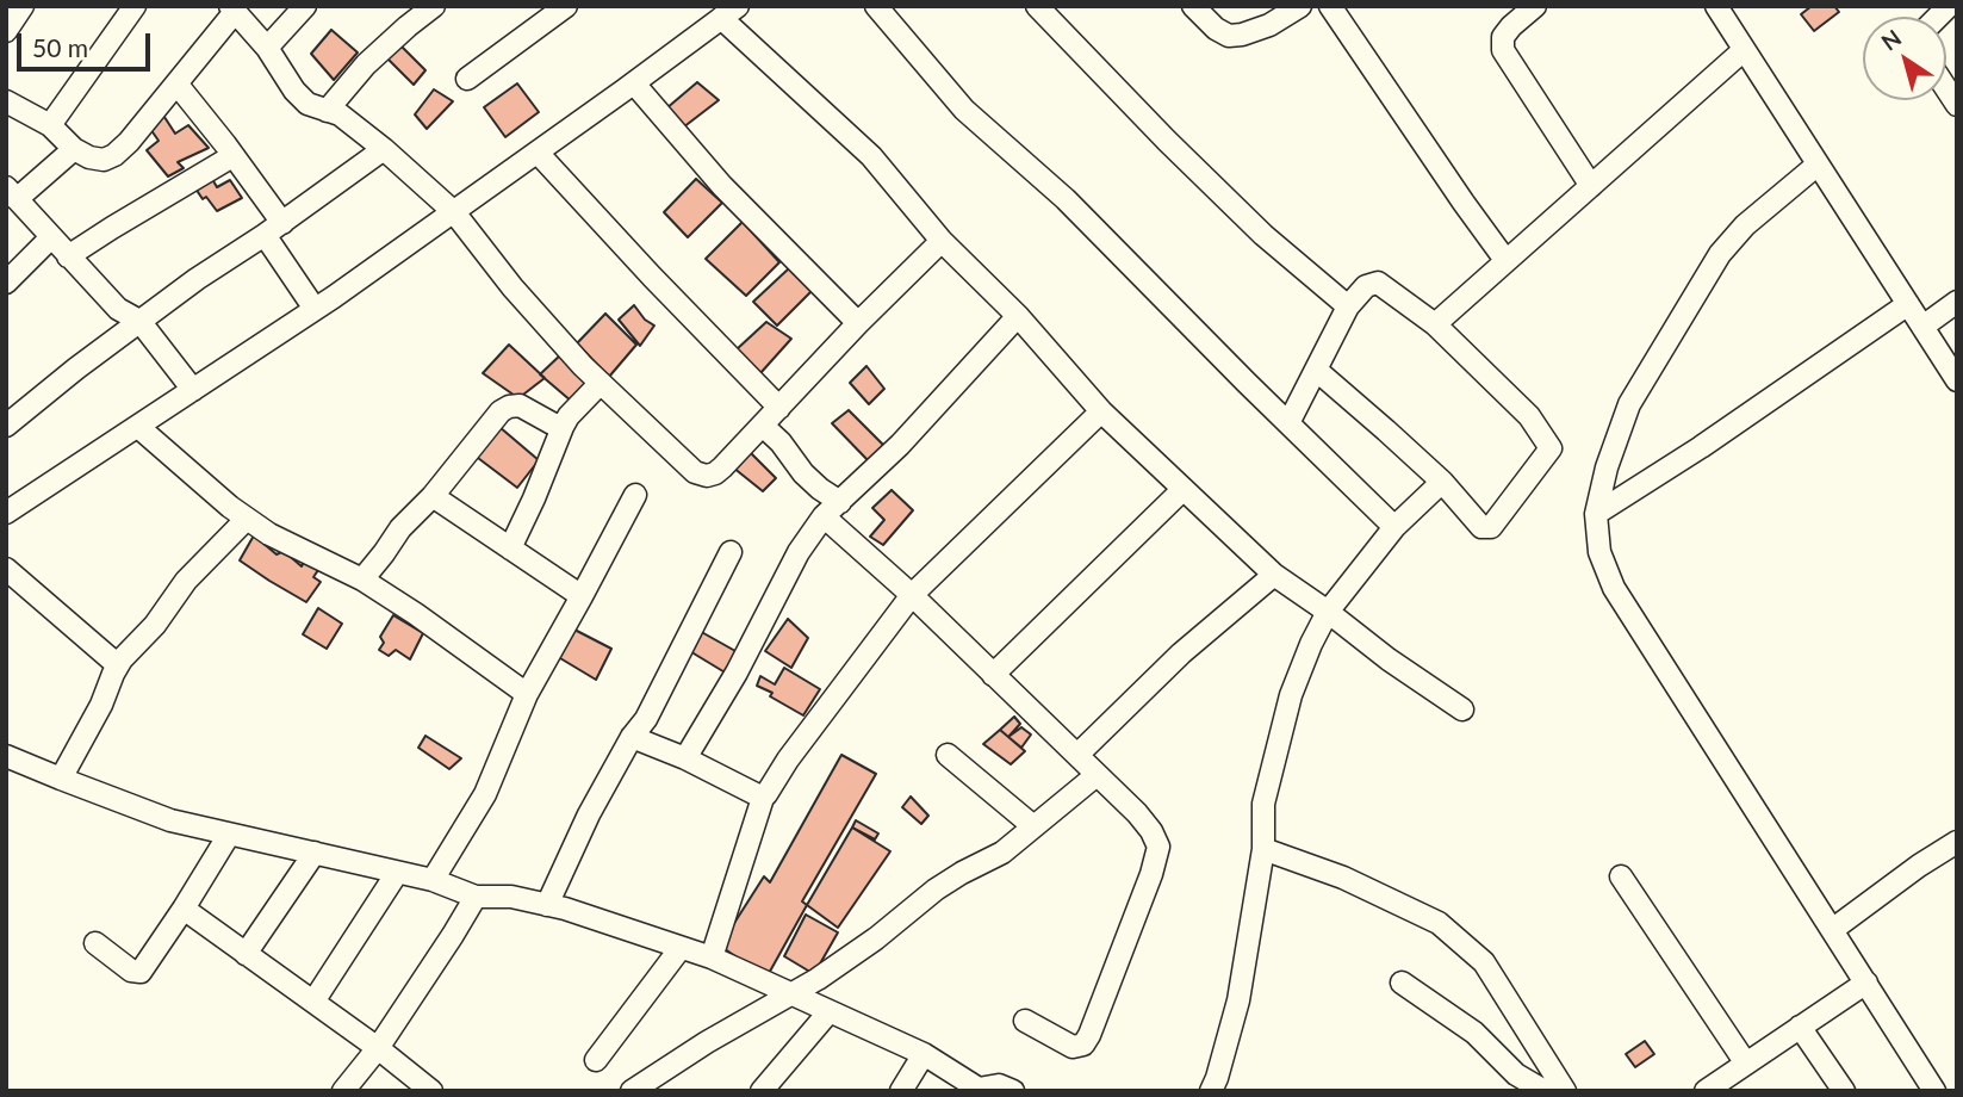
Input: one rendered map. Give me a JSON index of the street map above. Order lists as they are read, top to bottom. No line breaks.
{"scale_bar":"50 m","north":"top left"}
